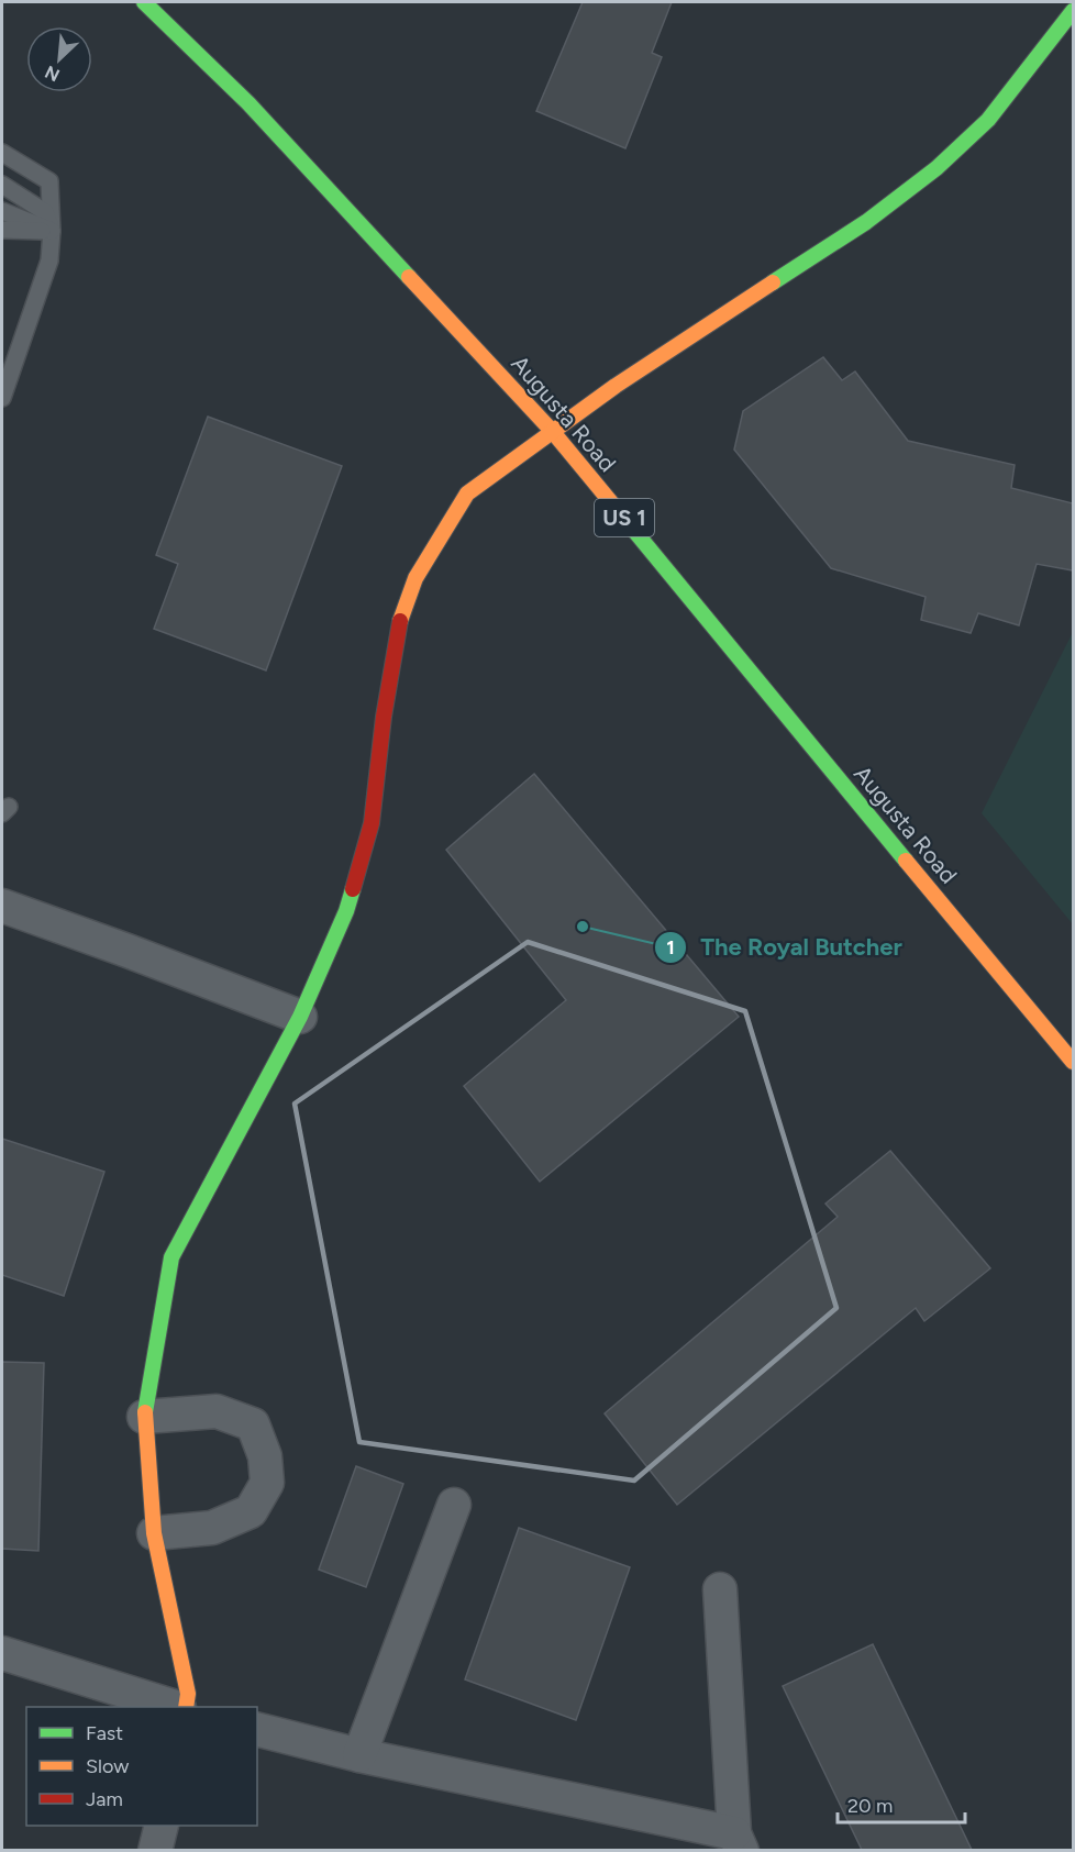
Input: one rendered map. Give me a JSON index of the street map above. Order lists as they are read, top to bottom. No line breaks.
{"streets":{"street":["Augusta Road","US 1"]},"places":["The Royal Butcher"],"legend":["Fast","Slow","Jam"],"scale_bar":"20 m","north":"bottom left"}
